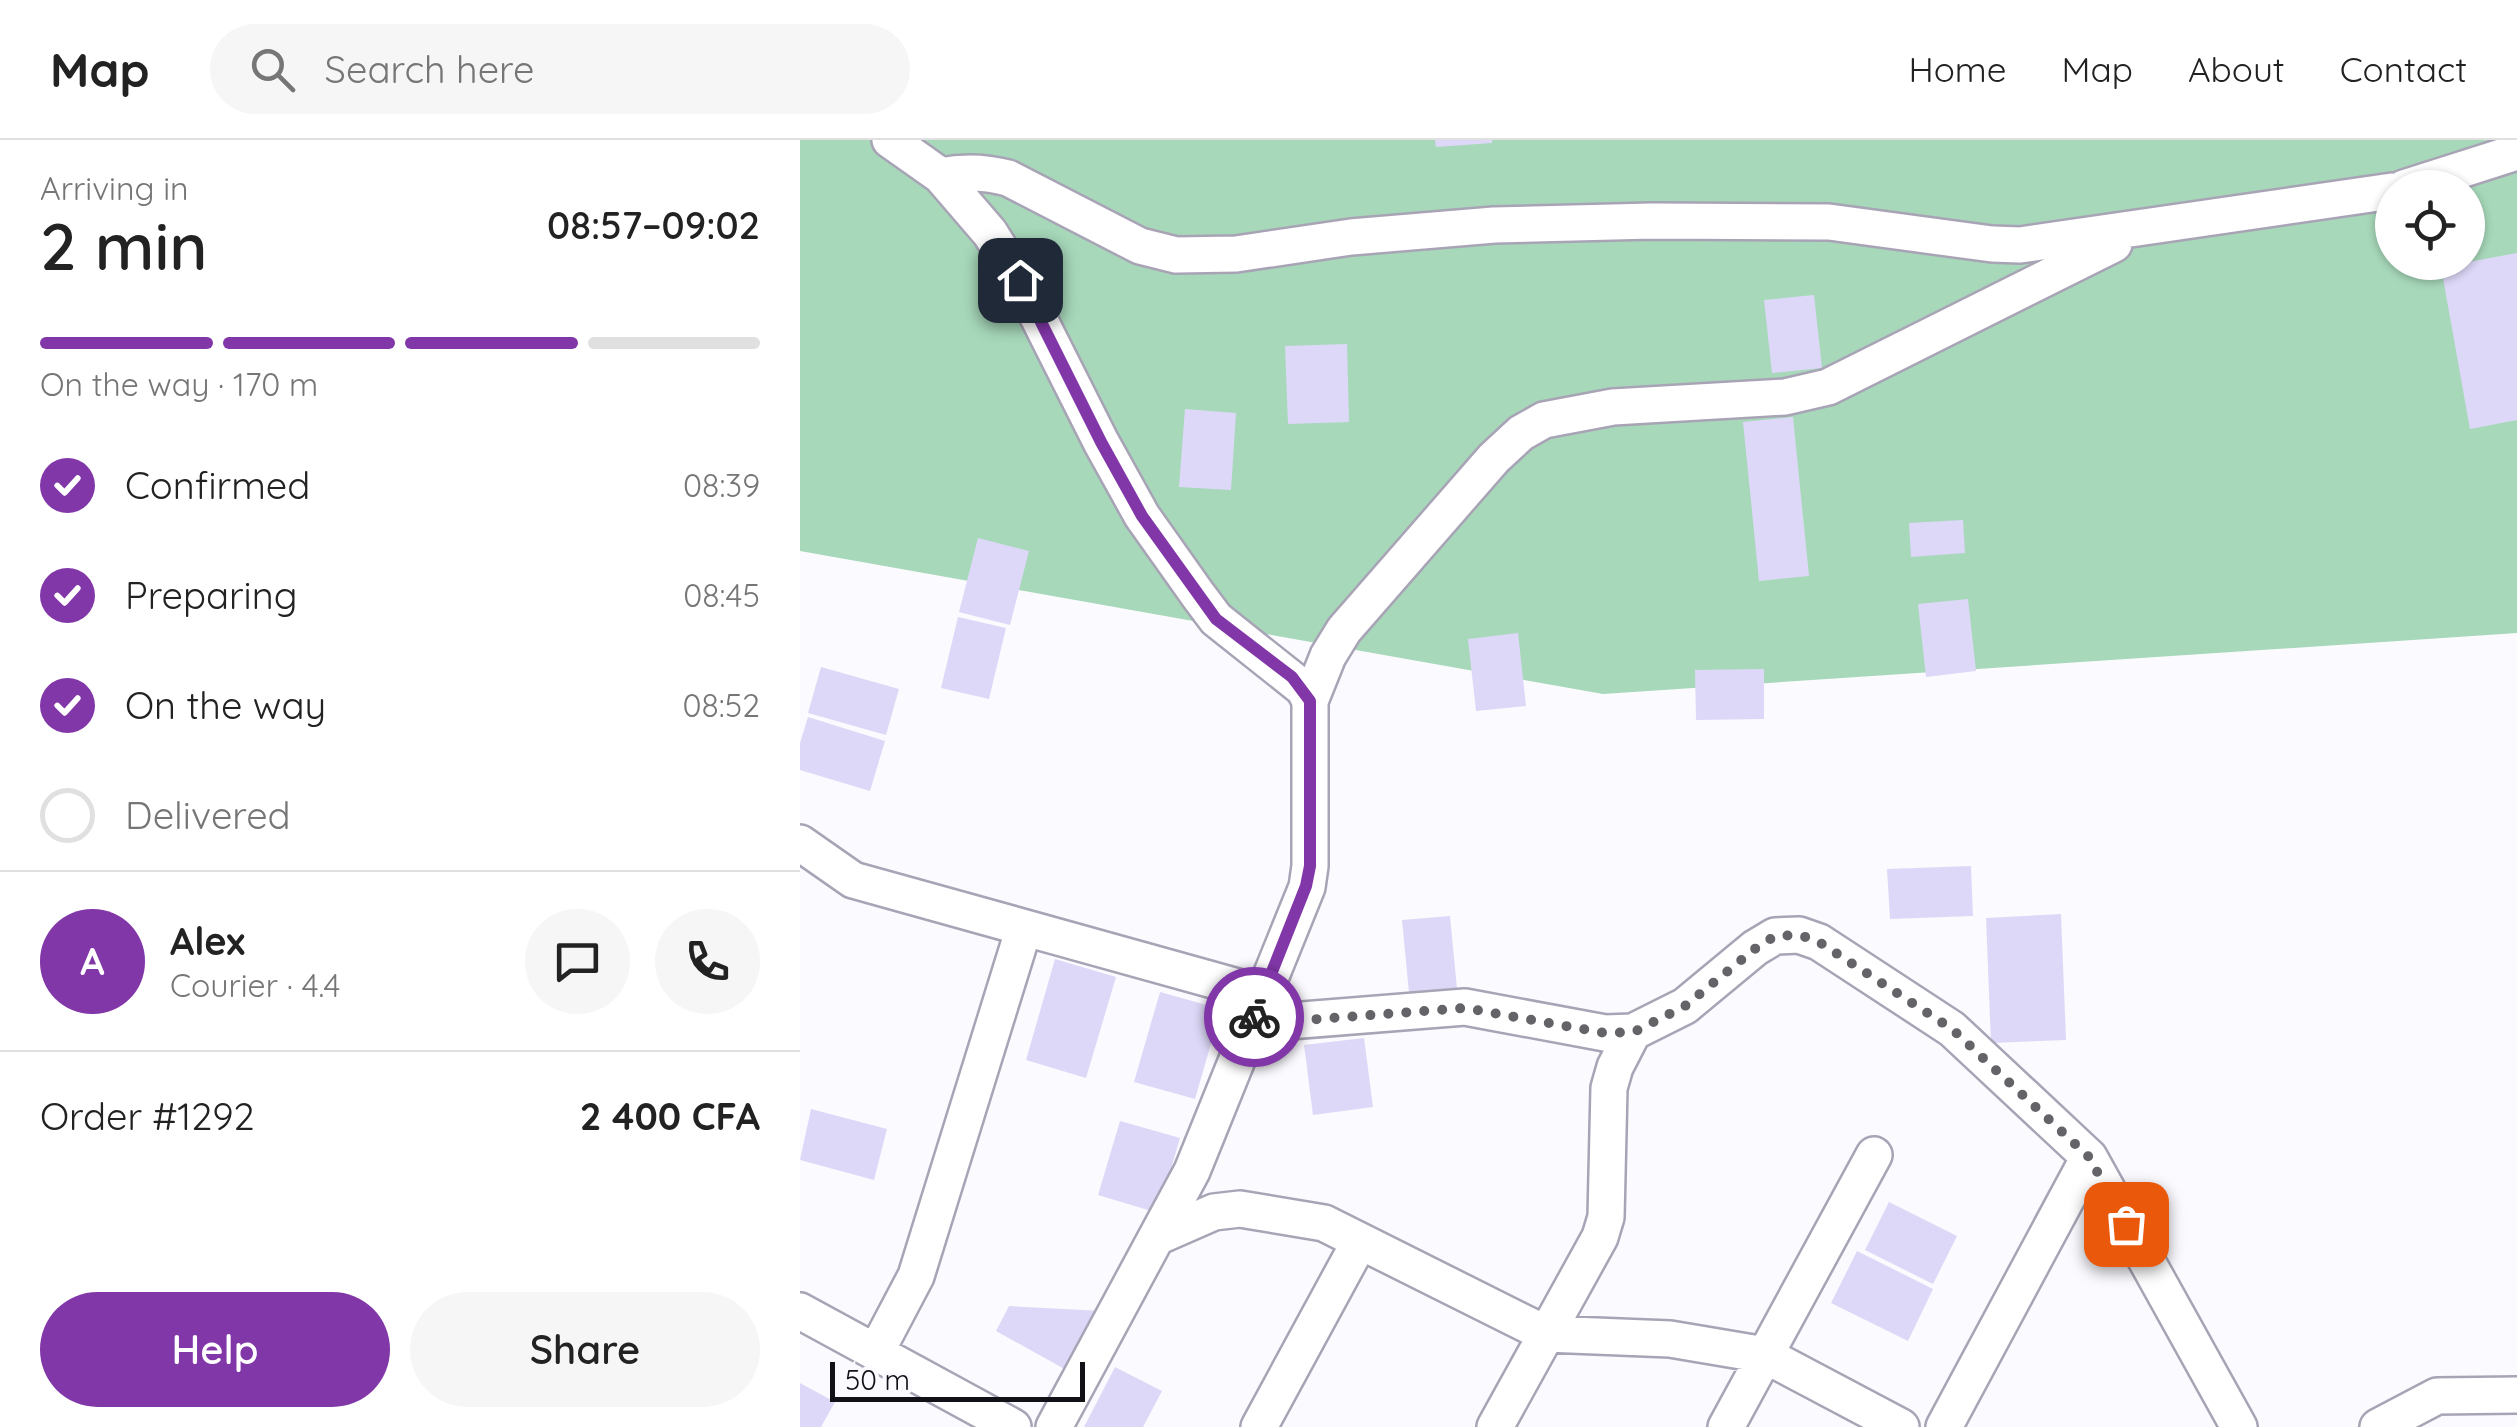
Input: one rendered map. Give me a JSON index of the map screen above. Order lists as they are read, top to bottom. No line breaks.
{"scale_bar":"50 m","page":{"header":"Map","search":"Search here","nav":["Home","Map","About","Contact"],"heading":["2 min","Arriving in","08:57–09:02"],"panel":["Alex","Courier · 4.4","Order #1292","2 400 CFA"],"bar":"On the way · 170 m","list":[["Confirmed","08:39"],["Preparing","08:45"],["On the way","08:52"],"Delivered"],"round":"A","buttons":["Help","Share"],"scale":"50 m"}}
